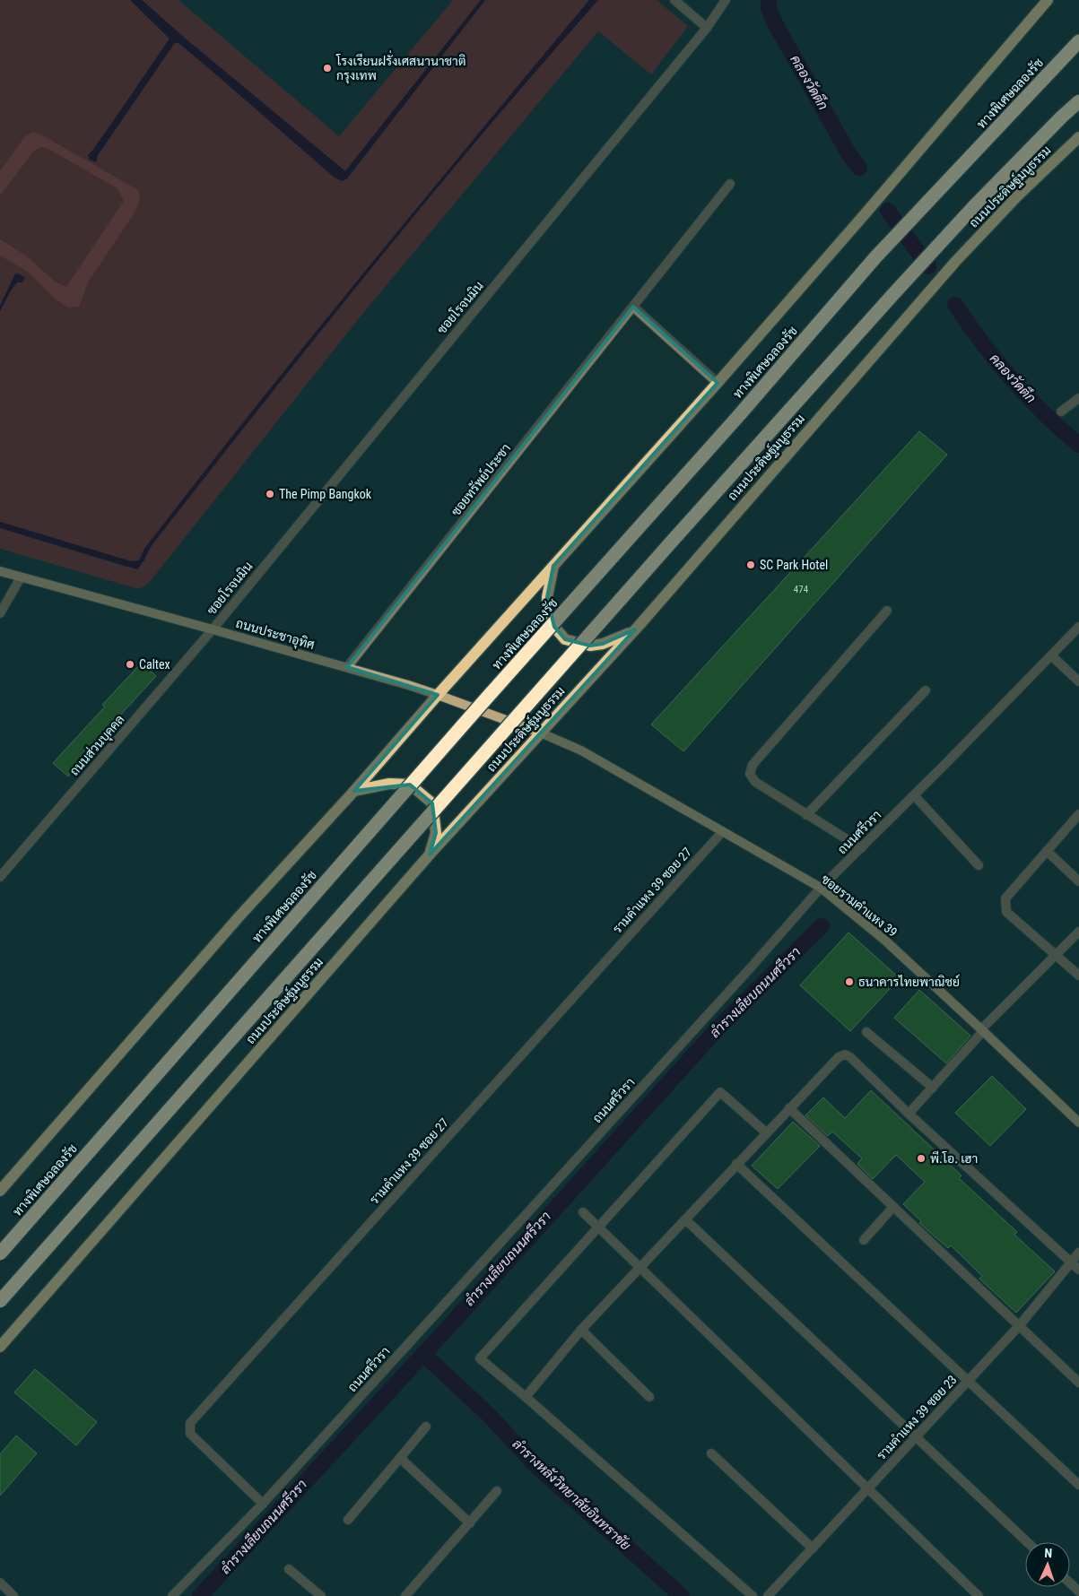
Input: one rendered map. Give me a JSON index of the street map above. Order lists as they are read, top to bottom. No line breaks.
{"streets":{"highway":["ทางพิเศษฉลองรัช"],"main road":["ถนนประดิษฐ์มนูธรรม","ถนนประชาอุทิศ","ซอยรามคำแหง 39"],"street":["ซอยโรจนมิน","ซอยทรัพย์ประชา","ถนนส่วนบุคคล","ถนนศรีวรา","รามคำแหง 39 ซอย 27","รามคำแหง 39 ซอย 23"]},"crossings":[["ถนนประดิษฐ์มนูธรรม","ถนนประชาอุทิศ"],["ถนนประดิษฐ์มนูธรรม","ซอยรามคำแหง 39"],["ซอยโรจนมิน","ถนนประชาอุทิศ"],["ซอยโรจนมิน","ถนนส่วนบุคคล"],["ซอยทรัพย์ประชา","ถนนประชาอุทิศ"],["ถนนประชาอุทิศ","ถนนส่วนบุคคล"],["ถนนประชาอุทิศ","ซอยรามคำแหง 39"],["ถนนศรีวรา","รามคำแหง 39 ซอย 27"],["ถนนศรีวรา","ซอยรามคำแหง 39"],["รามคำแหง 39 ซอย 27","ซอยรามคำแหง 39"]],"water":["คลองวัดตึก","ลำรางเลียบถนนศรีวรา","ลำรางหลังวิทยาลัยอินทราชัย"],"places":["โรงเรียนฝรั่งเศสนานาชาติ กรุงเทพ","The Pimp Bangkok","SC Park Hotel","Caltex","ธนาคารไทยพาณิชย์","พี.โอ. เฮา"],"house_numbers":["474"],"north":"top"}
